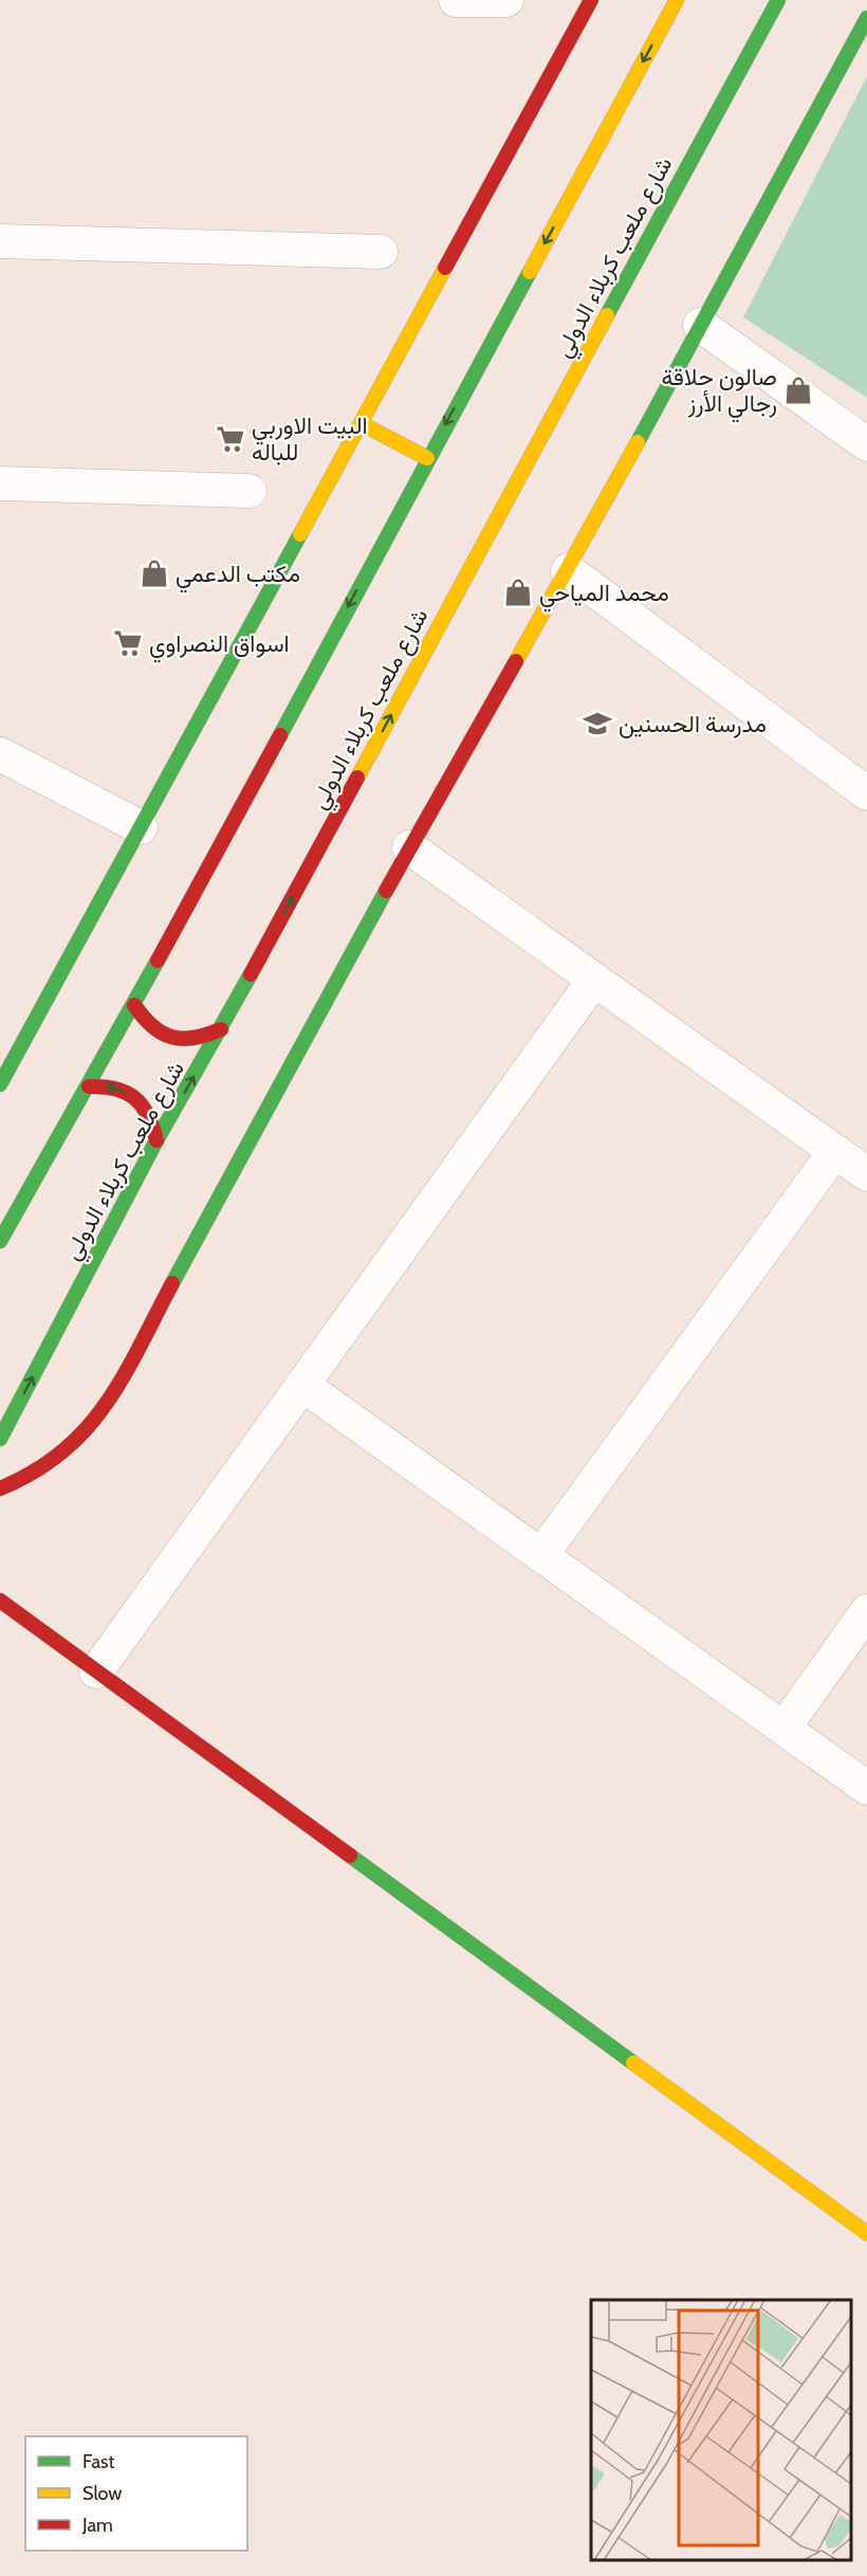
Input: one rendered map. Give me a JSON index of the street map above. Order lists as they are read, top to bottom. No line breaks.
{"streets":{"main road":["شارع ملعب كربلاء الدولي"]},"places":{"shop":["صالون حلاقة رجالي الأرز","مكتب الدعمي","محمد المياحي"],"supermarket":["البيت الاوربي للباله","اسواق النصراوي"],"school or university":["مدرسة الحسنين"]},"legend":["Fast","Slow","Jam"]}
